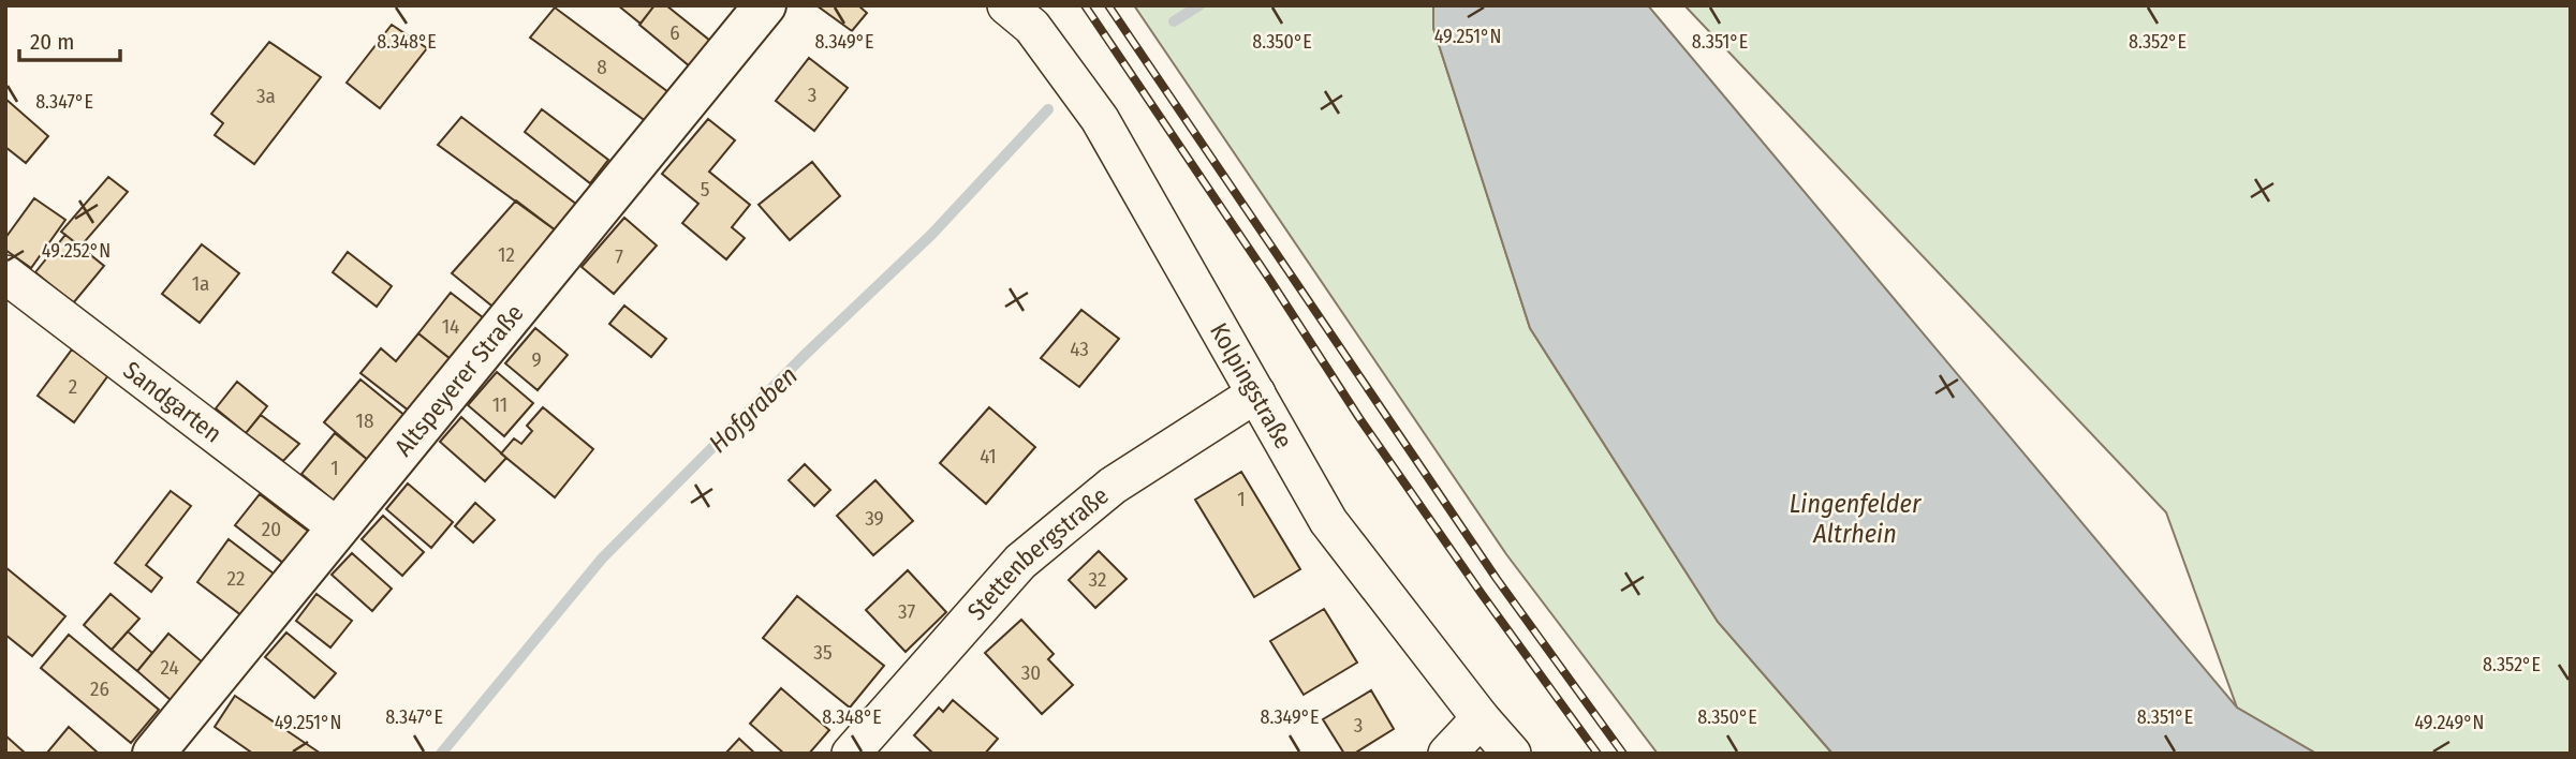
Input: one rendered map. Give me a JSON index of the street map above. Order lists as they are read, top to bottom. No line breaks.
{"streets":{"main road":["Altspeyerer Straße"],"street":["Kolpingstraße","Sandgarten","Stettenbergstraße"]},"crossings":[["Altspeyerer Straße","Sandgarten"],["Kolpingstraße","Stettenbergstraße"]],"water":["Hofgraben","Lingenfelder Altrhein"],"house_numbers":["6","8","3","3a","5","12","7","1a","14","43","9","2","11","18","41","1","1","39","20","22","32","37","35","24","30","26","3"],"scale_bar":"20 m","coordinates":["49.251°N","8.348°E","8.350°E","8.351°E","8.352°E","8.349°E","8.347°E","49.252°N","49.249°N"]}
